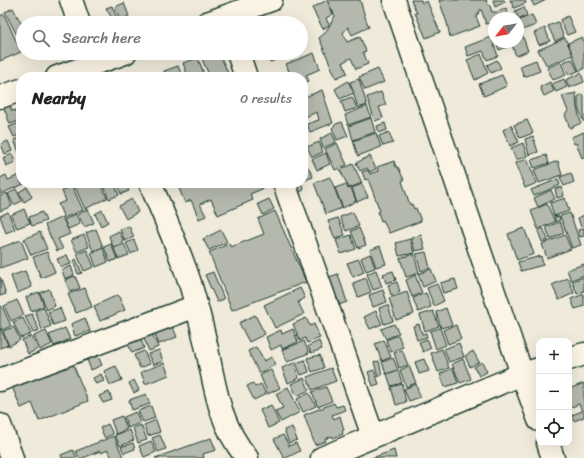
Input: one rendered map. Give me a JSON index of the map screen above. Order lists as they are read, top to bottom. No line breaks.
{"north":"bottom left","page":{"search":"Search here","heading":["Nearby","0 results"],"map_buttons":["+","−"]}}
